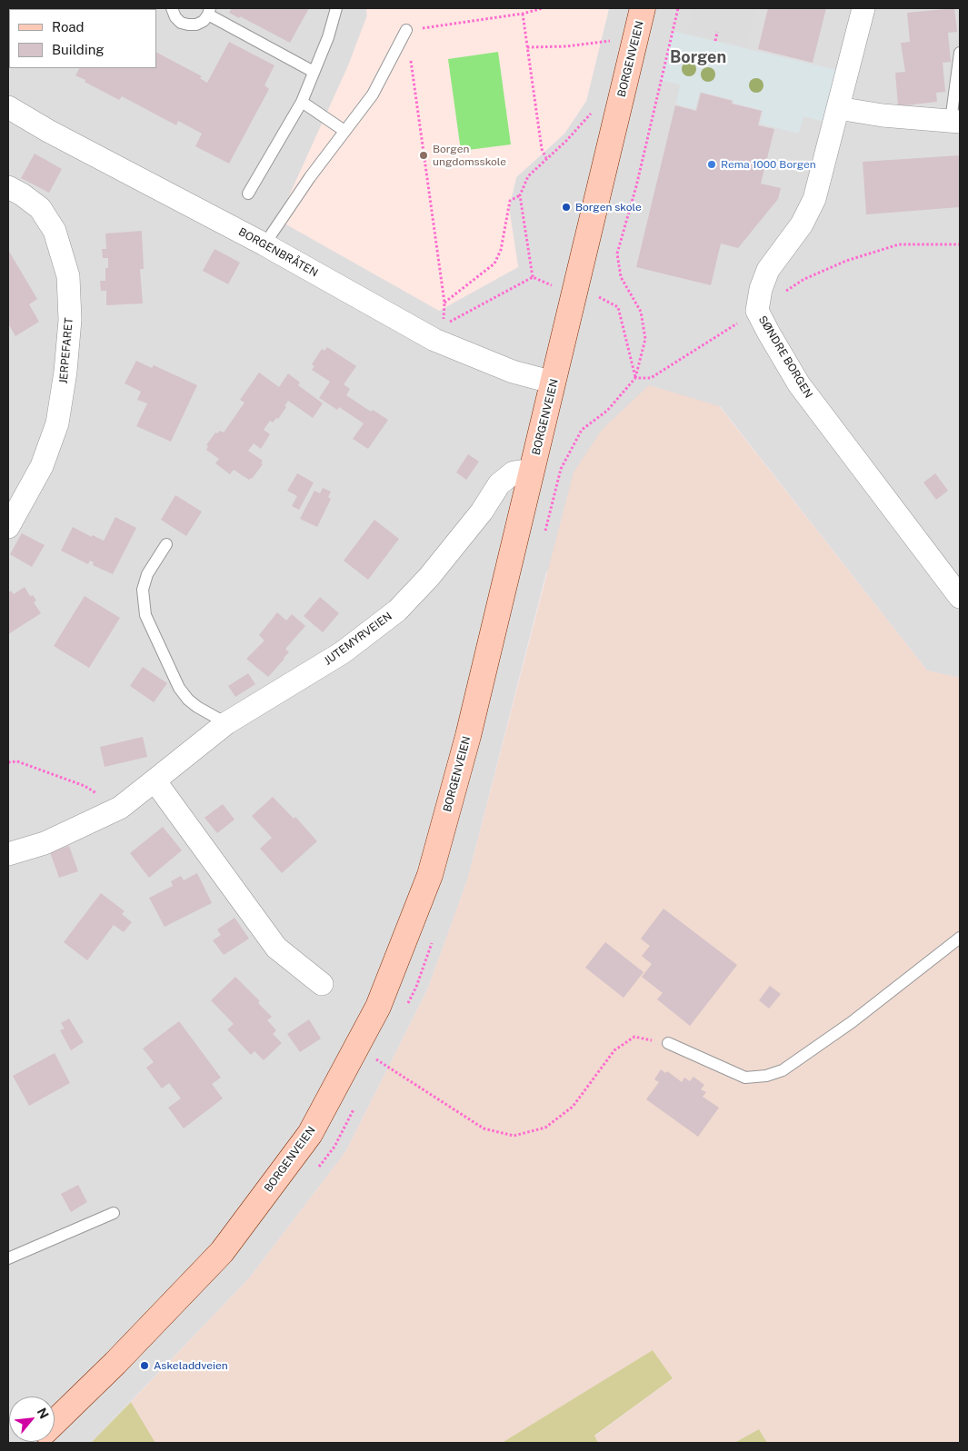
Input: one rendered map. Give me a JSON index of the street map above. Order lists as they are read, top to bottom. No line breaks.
{"streets":{"street":["BORGENVEIEN","BORGENBRÅTEN","JERPEFARET","SØNDRE BORGEN","JUTEMYRVEIEN"]},"crossings":[["BORGENVEIEN","BORGENBRÅTEN"],["BORGENVEIEN","JUTEMYRVEIEN"]],"districts":["Borgen"],"places":["Borgen ungdomsskole","Rema 1000 Borgen","Borgen skole","Askeladdveien"],"legend":["Road","Building"],"north":"top right"}
